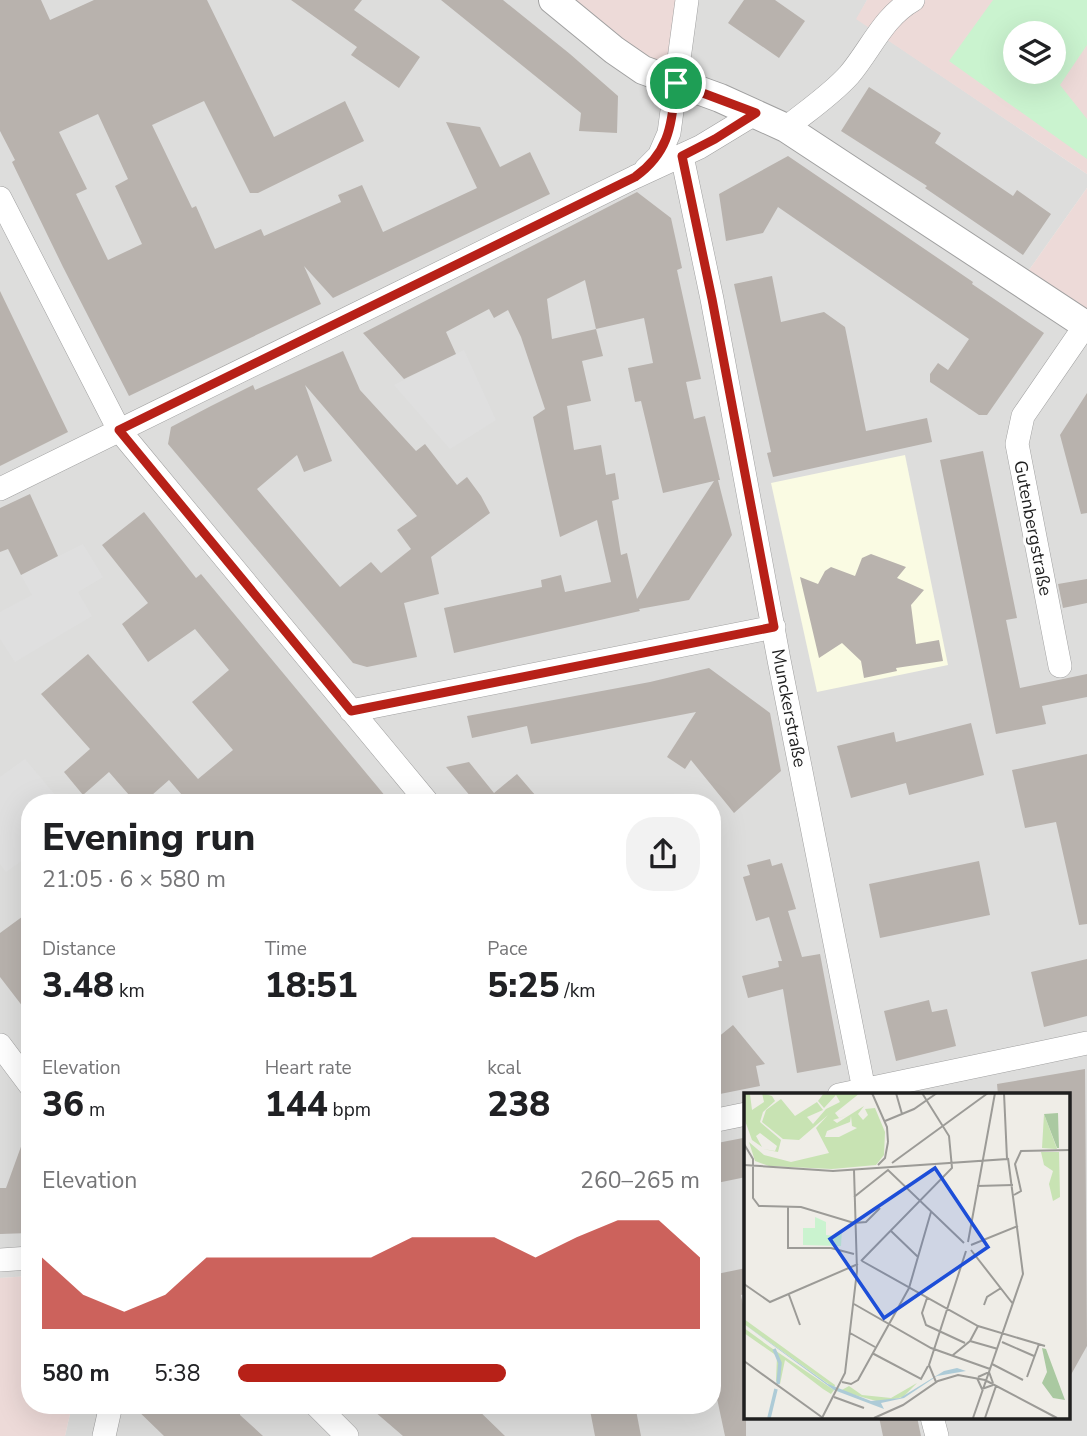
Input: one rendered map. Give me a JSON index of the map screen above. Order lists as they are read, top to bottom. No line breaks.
{"streets":{"street":["Gutenbergstraße","Munckerstraße"]},"page":{"heading":["Evening run","21:05 · 6 × 580 m"],"stats":[["Distance","3.48 km"],["Time","18:51"],["Pace","5:25 /km"],["Elevation","36 m"],["Heart rate","144 bpm"],["kcal","238"]],"chart":["Elevation","260–265 m"],"list":[{"name":"580 m","note":"5:38"}]}}
